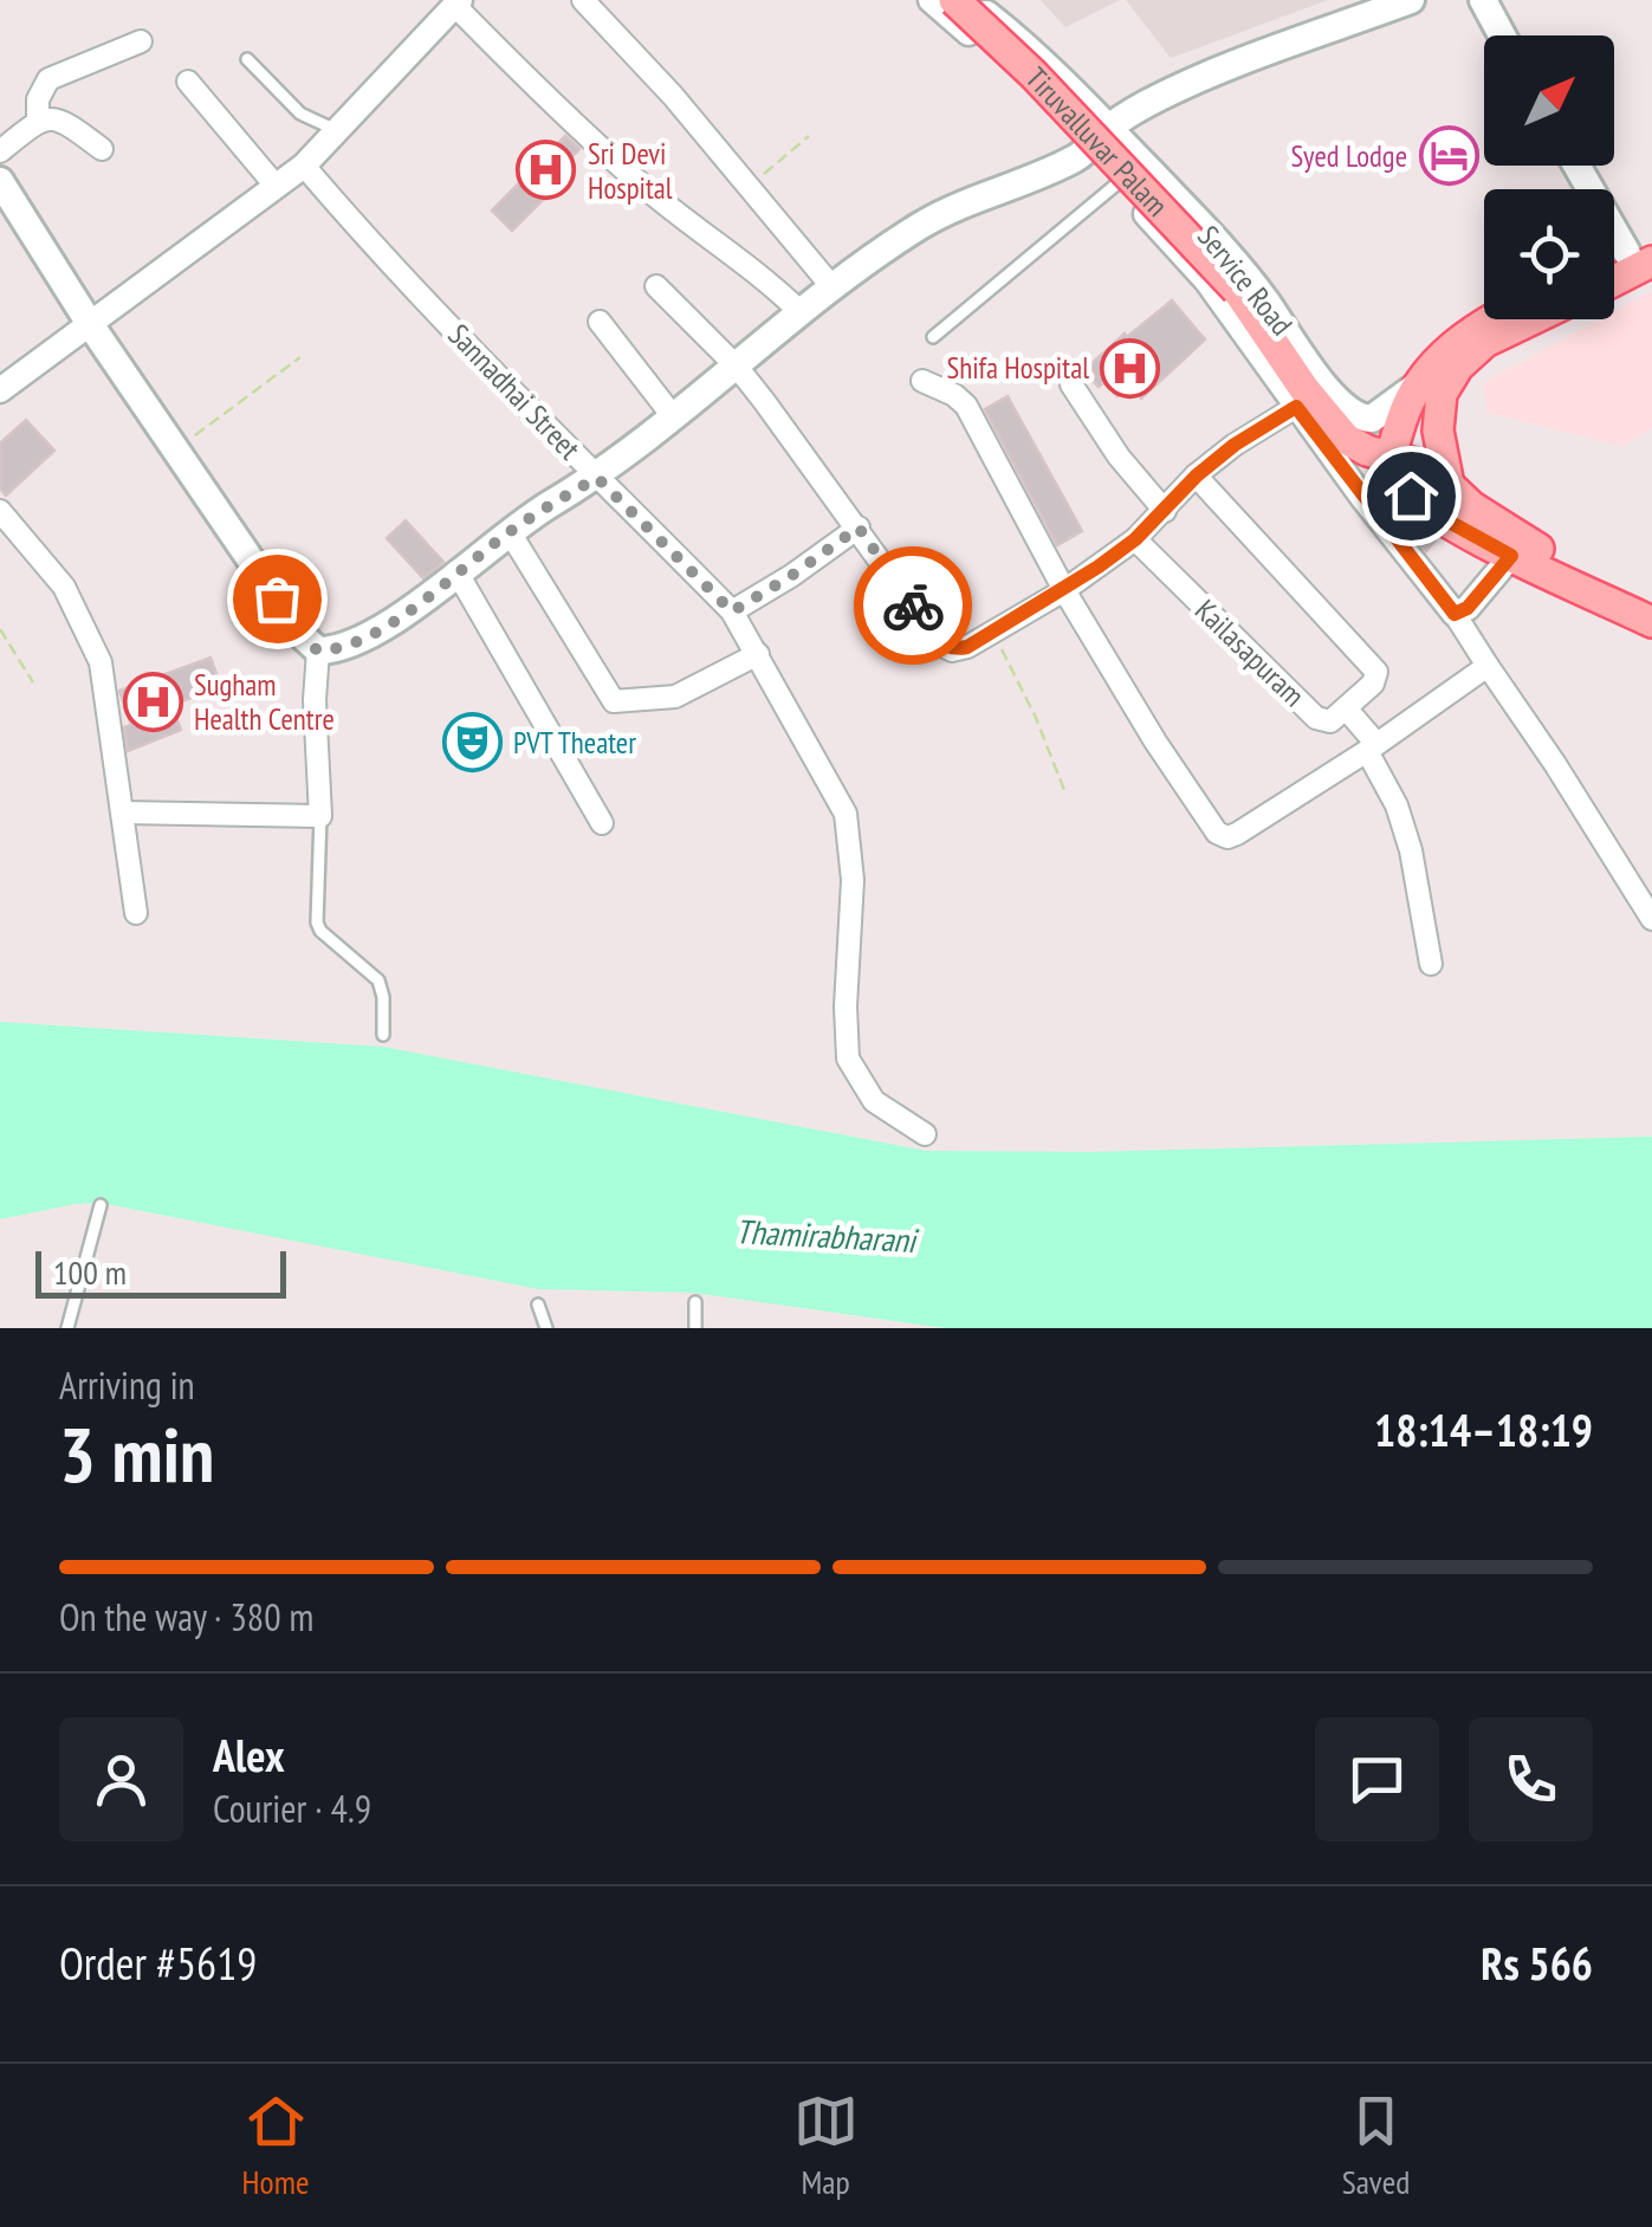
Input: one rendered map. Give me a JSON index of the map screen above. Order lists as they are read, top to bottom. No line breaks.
{"streets":{"main road":["Tiruvalluvar Palam","Service Road"],"street":["Sannadhai Street","Kailasapuram"]},"water":["Thamirabharani"],"places":{"hotel":["Syed Lodge"],"hospital":["Sri Devi Hospital","Shifa Hospital","Sugham Health Centre"],"theatre":["PVT Theater"]},"scale_bar":"100 m","north":"top right","page":{"scale":"100 m","heading":["3 min","Arriving in","18:14–18:19"],"panel":["Alex","Courier · 4.9","Order #5619","Rs 566"],"bar":"On the way · 380 m","tabs":["Home","Map","Saved"]}}
